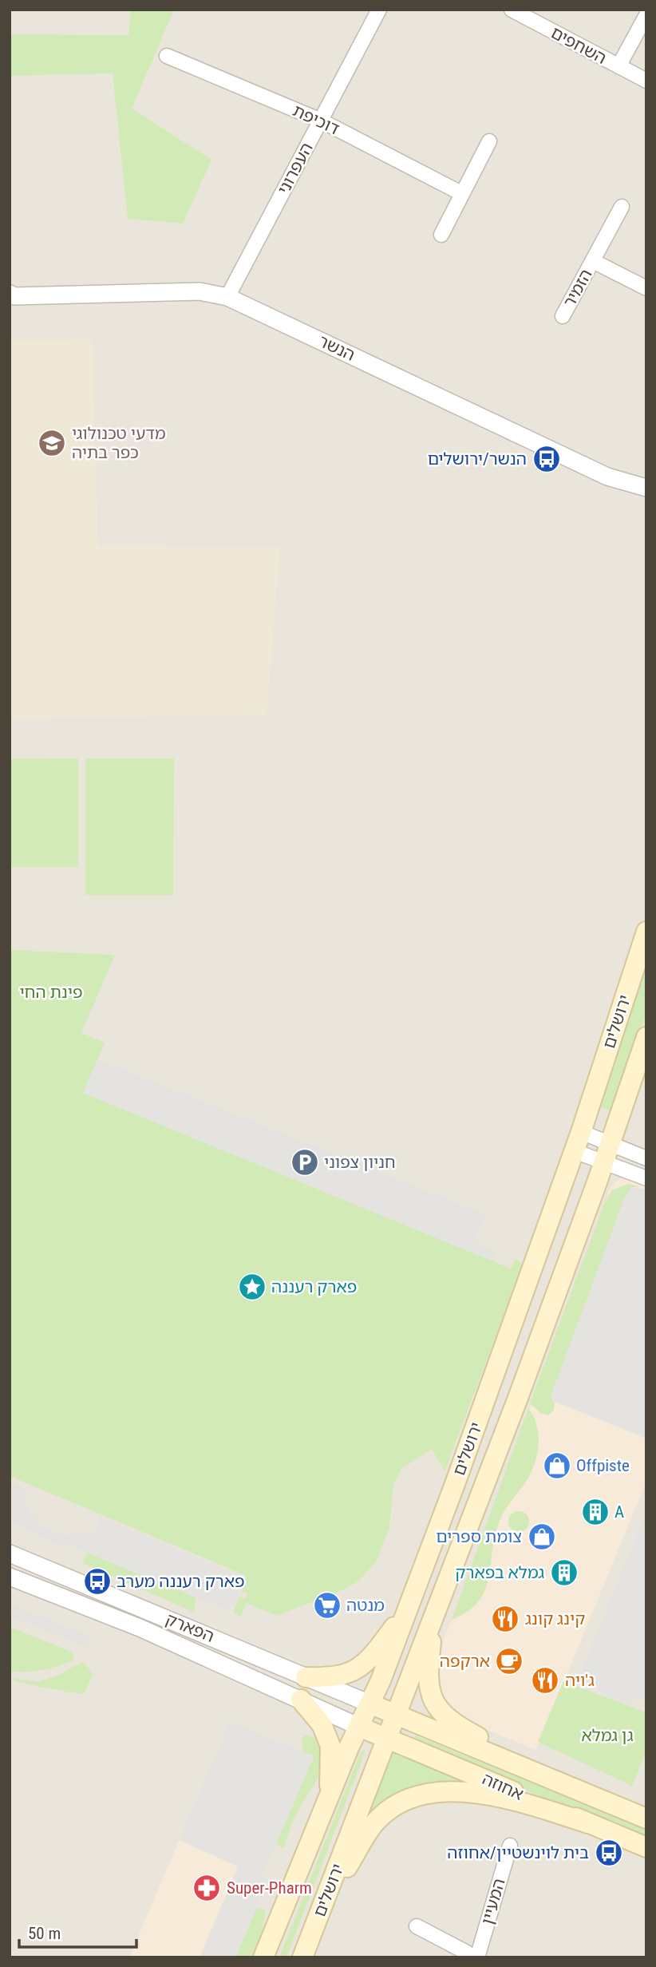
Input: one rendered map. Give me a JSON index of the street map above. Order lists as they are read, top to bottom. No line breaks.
{"streets":{"main road":["ירושלים","אחוזה"],"street":["השחפים","דוכיפת","העפרוני","הזמיר","הנשר","הפארק","המעיין"]},"crossings":[["דוכיפת","העפרוני"],["העפרוני","הנשר"],["ירושלים","הפארק"],["ירושלים","אחוזה"],["הפארק","אחוזה"]],"parks":["פינת החי","גן גמלא"],"places":{"school or university":["מדעי טכנולוגי כפר בתיה"],"bus stop":["הנשר/ירושלים","פארק רעננה מערב","בית לוינשטיין/אחוזה"],"parking":["חניון צפוני"],"place":["פארק רעננה"],"shop":["Offpiste","צומת ספרים"],"building":["A","גמלא בפארק"],"supermarket":["מנטה"],"restaurant":["קינג קונג","ג'ויה"],"cafe":["ארקפה"],"pharmacy":["Super-Pharm"]},"scale_bar":"50 m"}
